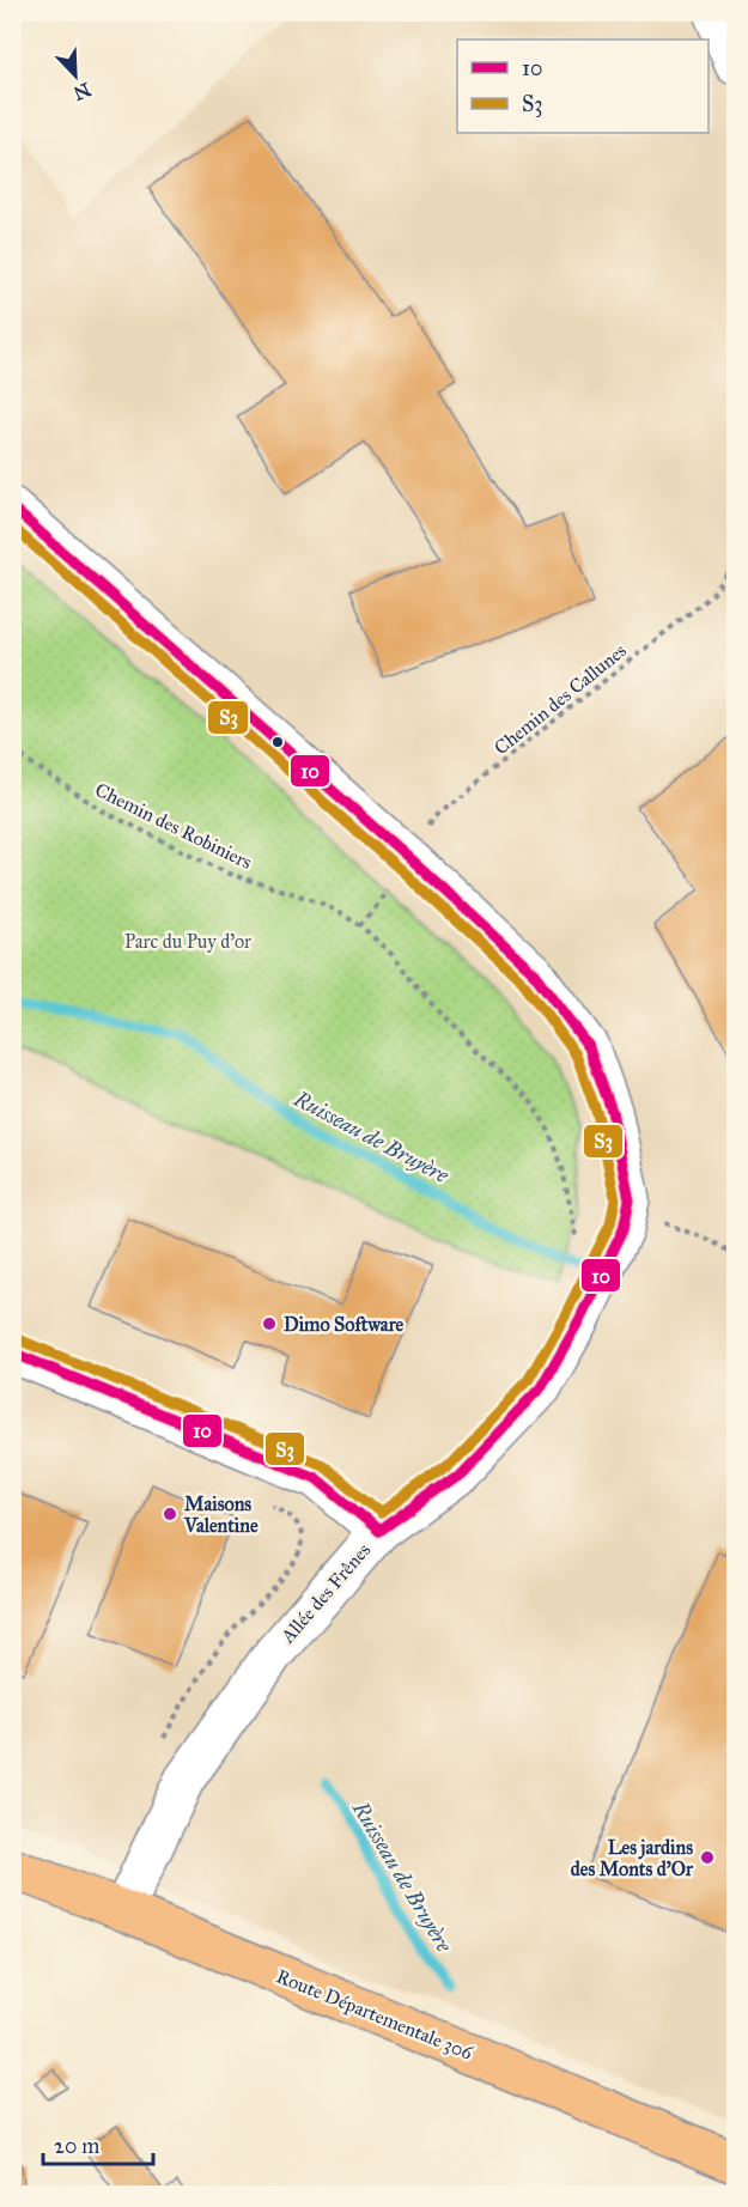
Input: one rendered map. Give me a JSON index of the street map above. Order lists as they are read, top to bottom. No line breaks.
{"streets":{"main road":["Route Départementale 306"],"street":["Allée des Frênes"],"path":["Chemin des Callunes","Chemin des Robiniers"]},"crossings":[["Chemin des Callunes","Allée des Frênes"],["Chemin des Robiniers","Allée des Frênes"],["Allée des Frênes","Route Départementale 306"]],"water":["Ruisseau de Bruyère"],"parks":["Parc du Puy d'or"],"places":["Dimo Software","Maisons Valentine","Les jardins des Monts d'Or"],"lines":["transit line 10","transit line S3"],"legend":["10","S3"],"scale_bar":"20 m","north":"bottom right"}
